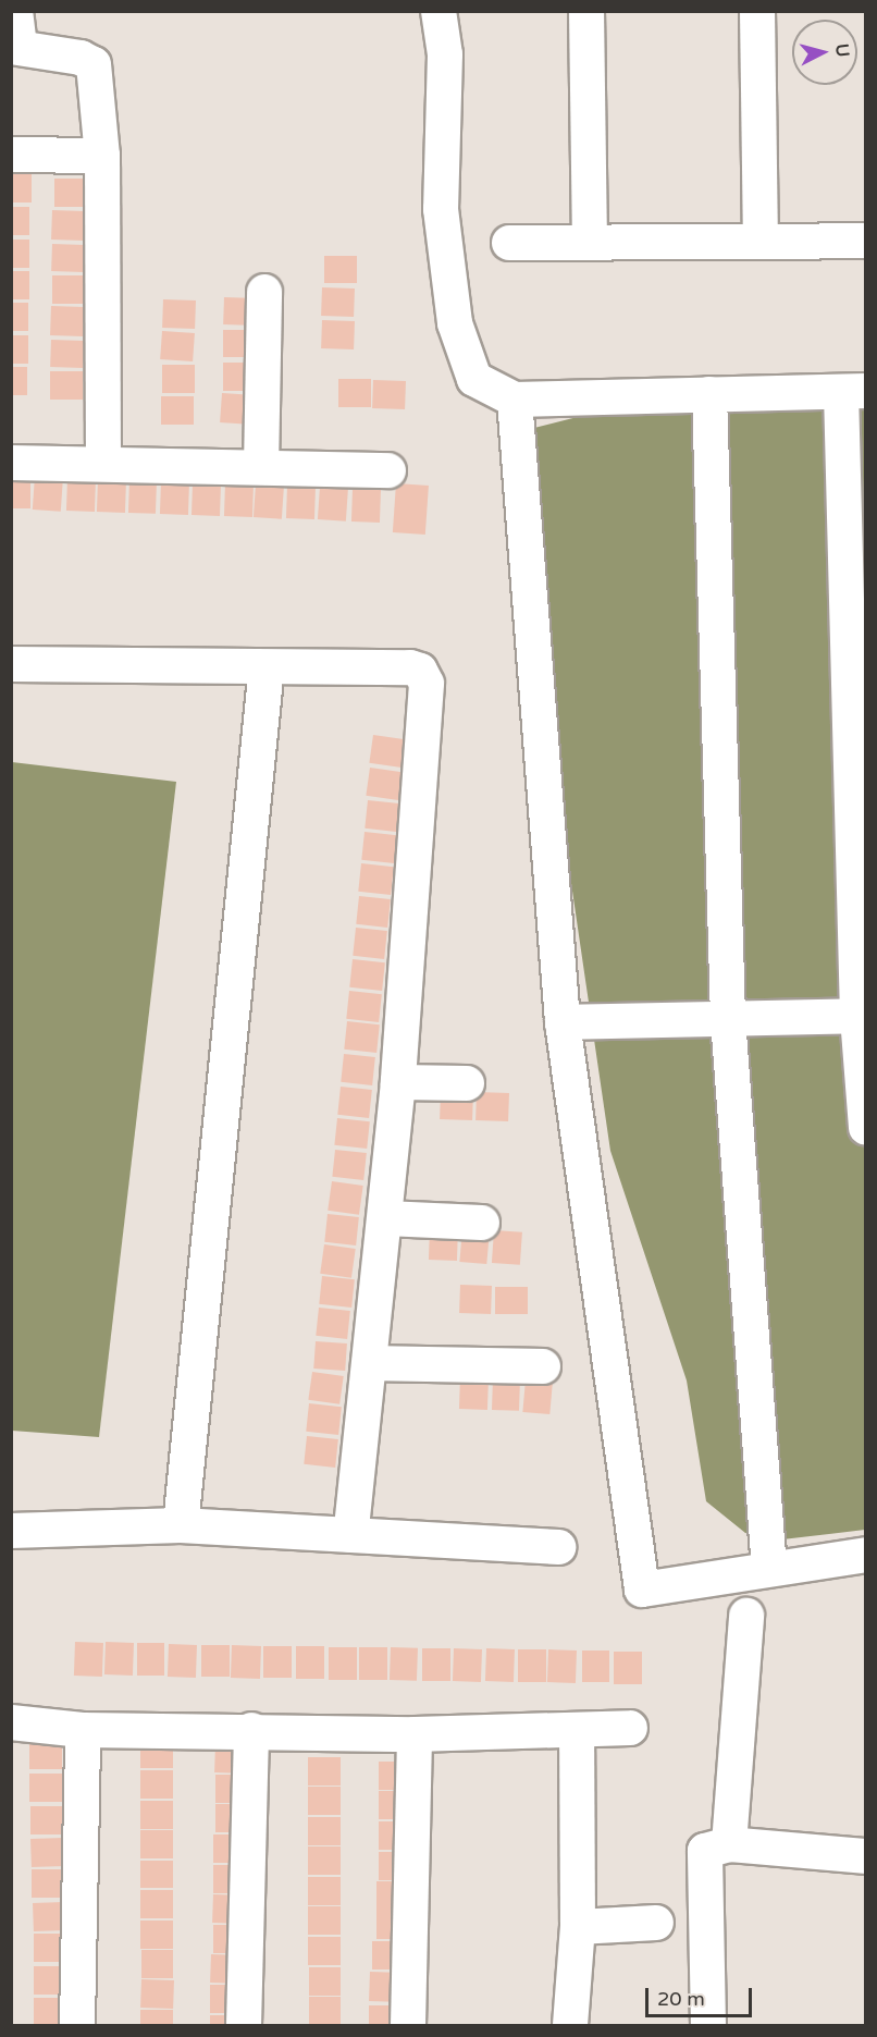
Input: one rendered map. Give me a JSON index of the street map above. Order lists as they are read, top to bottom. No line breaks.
{"scale_bar":"20 m","north":"right"}
